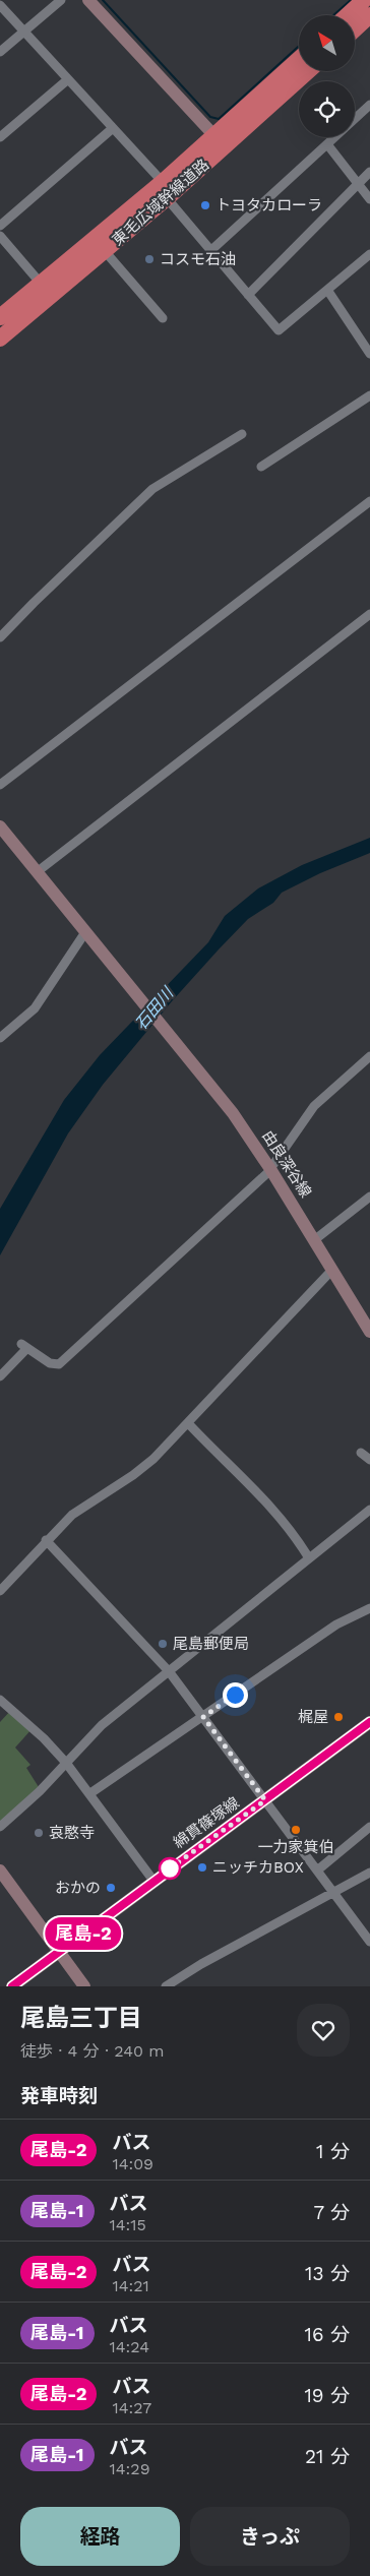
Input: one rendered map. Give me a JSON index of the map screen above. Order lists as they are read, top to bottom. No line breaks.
{"streets":{"highway":["東毛広域幹線道路"],"main road":["由良深谷線","綿貫篠塚線"]},"water":["石田川"],"places":["トヨタカローラ","コスモ石油","尾島郵便局","梶屋","一力家箕伯","哀愍寺","ニッチカBOX","おかの"],"lines":["bus line 尾島-2"],"north":"top left","page":{"on_map":"尾島-2","heading":[["尾島三丁目","徒歩 · 4 分 · 240 m"],"発車時刻"],"list":[{"mark":"尾島-2","name":"バス","note":"14:09","value":"1 分"},{"mark":"尾島-1","name":"バス","note":"14:15","value":"7 分"},{"mark":"尾島-2","name":"バス","note":"14:21","value":"13 分"},{"mark":"尾島-1","name":"バス","note":"14:24","value":"16 分"},{"mark":"尾島-2","name":"バス","note":"14:27","value":"19 分"},{"mark":"尾島-1","name":"バス","note":"14:29","value":"21 分"}],"buttons":["経路","きっぷ"]}}
